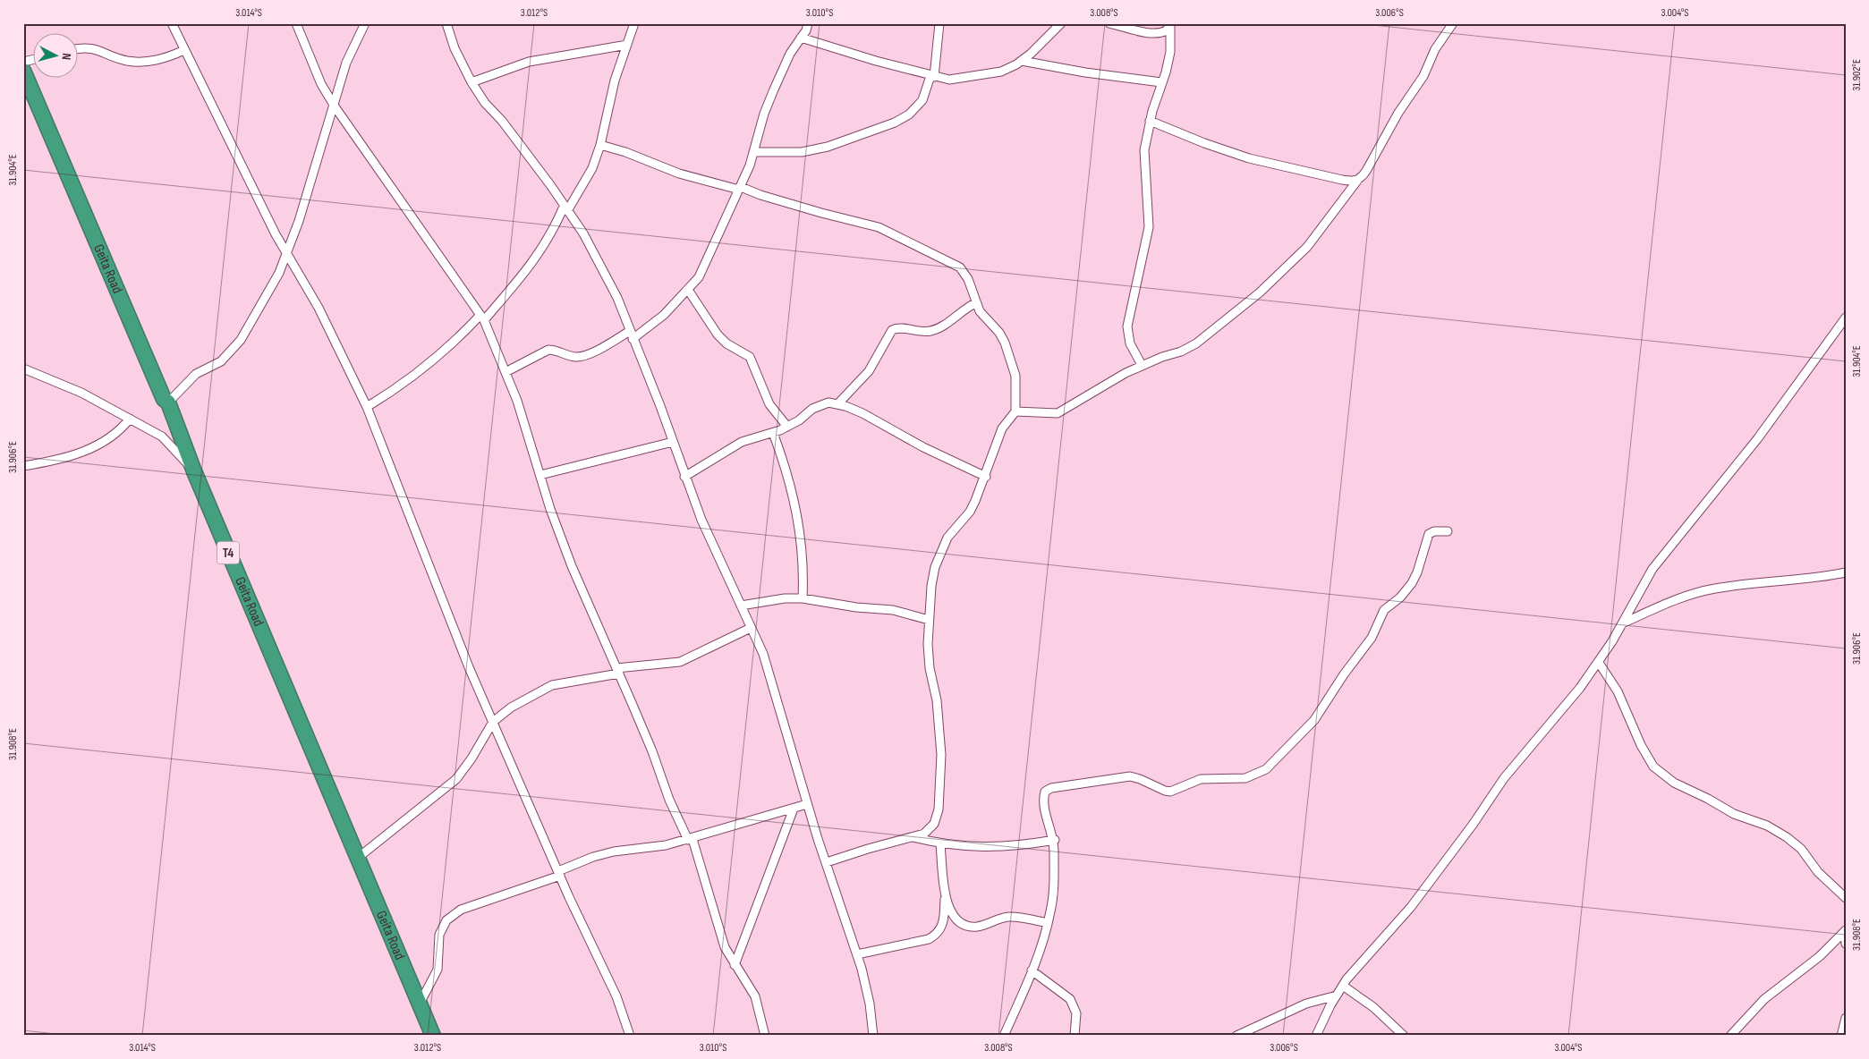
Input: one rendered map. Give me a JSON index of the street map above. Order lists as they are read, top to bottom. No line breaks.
{"streets":{"highway":["Geita Road","T4"]},"north":"right","coordinates":["3.014°S","3.012°S","3.010°S","3.008°S","3.006°S","3.004°S","31.902°E","31.904°E","31.906°E","31.908°E"]}
